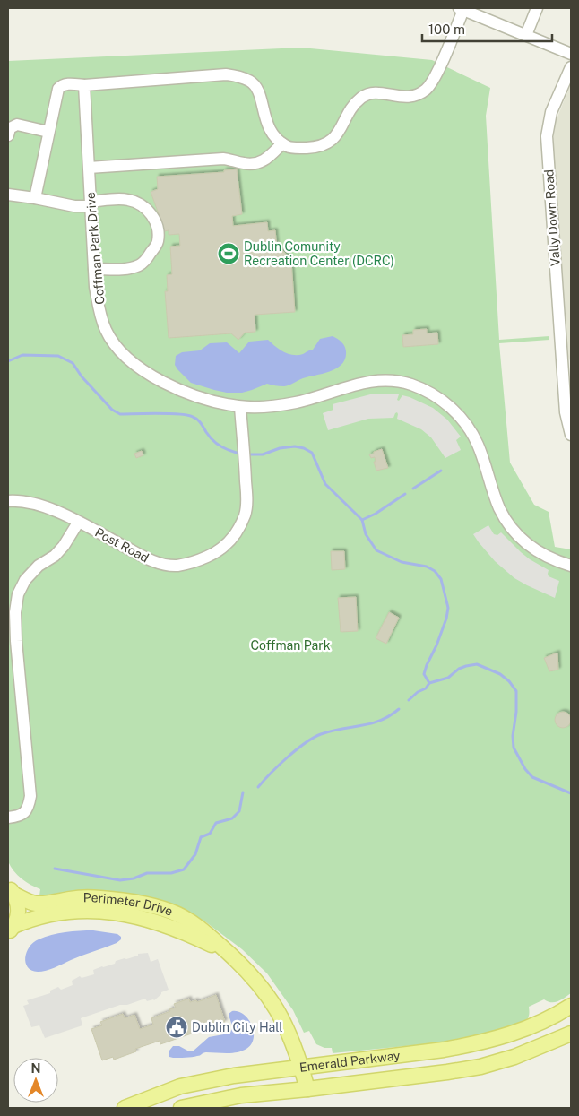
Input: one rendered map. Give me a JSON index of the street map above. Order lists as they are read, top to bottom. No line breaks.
{"streets":{"main road":["Perimeter Drive","Emerald Parkway"],"street":["Vally Down Road","Coffman Park Drive","Post Road"]},"crossings":[["Coffman Park Drive","Post Road"],["Perimeter Drive","Emerald Parkway"]],"parks":["Coffman Park"],"places":{"sports":["Dublin Comunity Recreation Center (DCRC)"],"public building":["Dublin City Hall"]},"scale_bar":"100 m","north":"top"}
